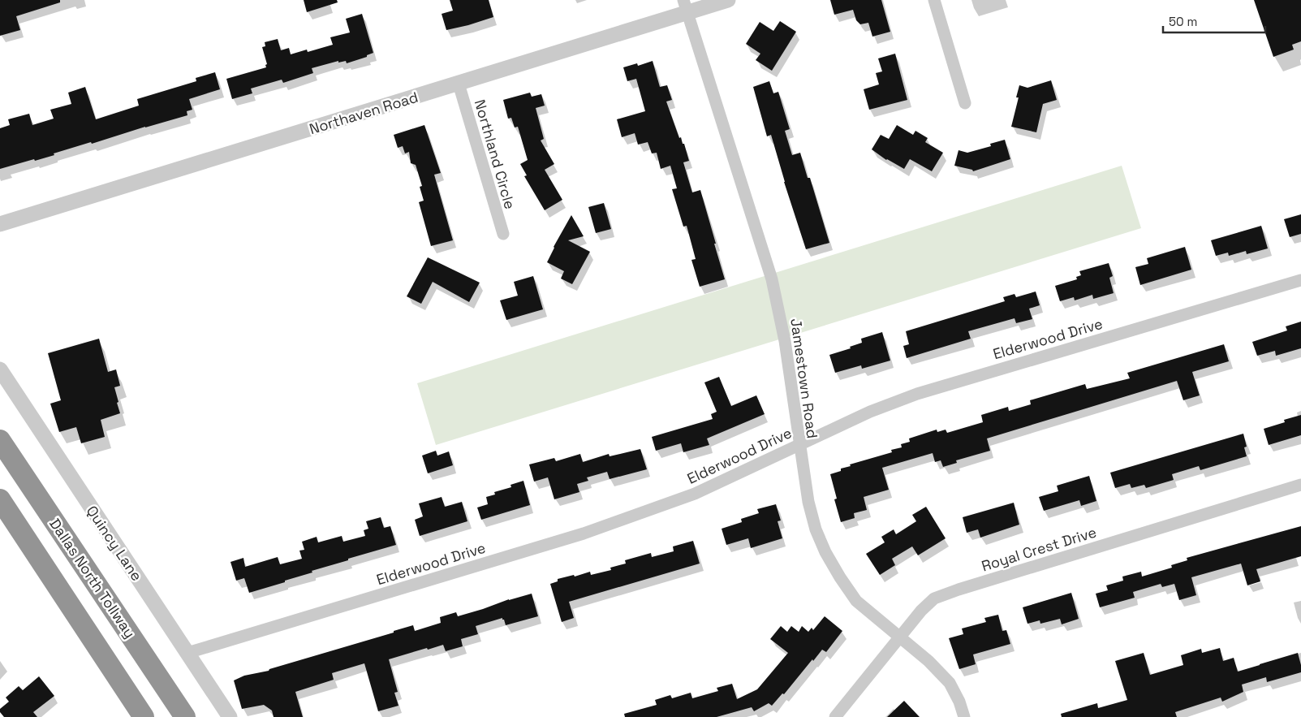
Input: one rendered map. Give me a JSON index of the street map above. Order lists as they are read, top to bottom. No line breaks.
{"streets":{"highway":["Dallas North Tollway"],"street":["Northaven Road","Northland Circle","Elderwood Drive","Jamestown Road","Quincy Lane","Royal Crest Drive"]},"crossings":[["Northaven Road","Northland Circle"],["Northaven Road","Jamestown Road"],["Elderwood Drive","Jamestown Road"],["Elderwood Drive","Quincy Lane"],["Jamestown Road","Royal Crest Drive"]],"scale_bar":"50 m"}
